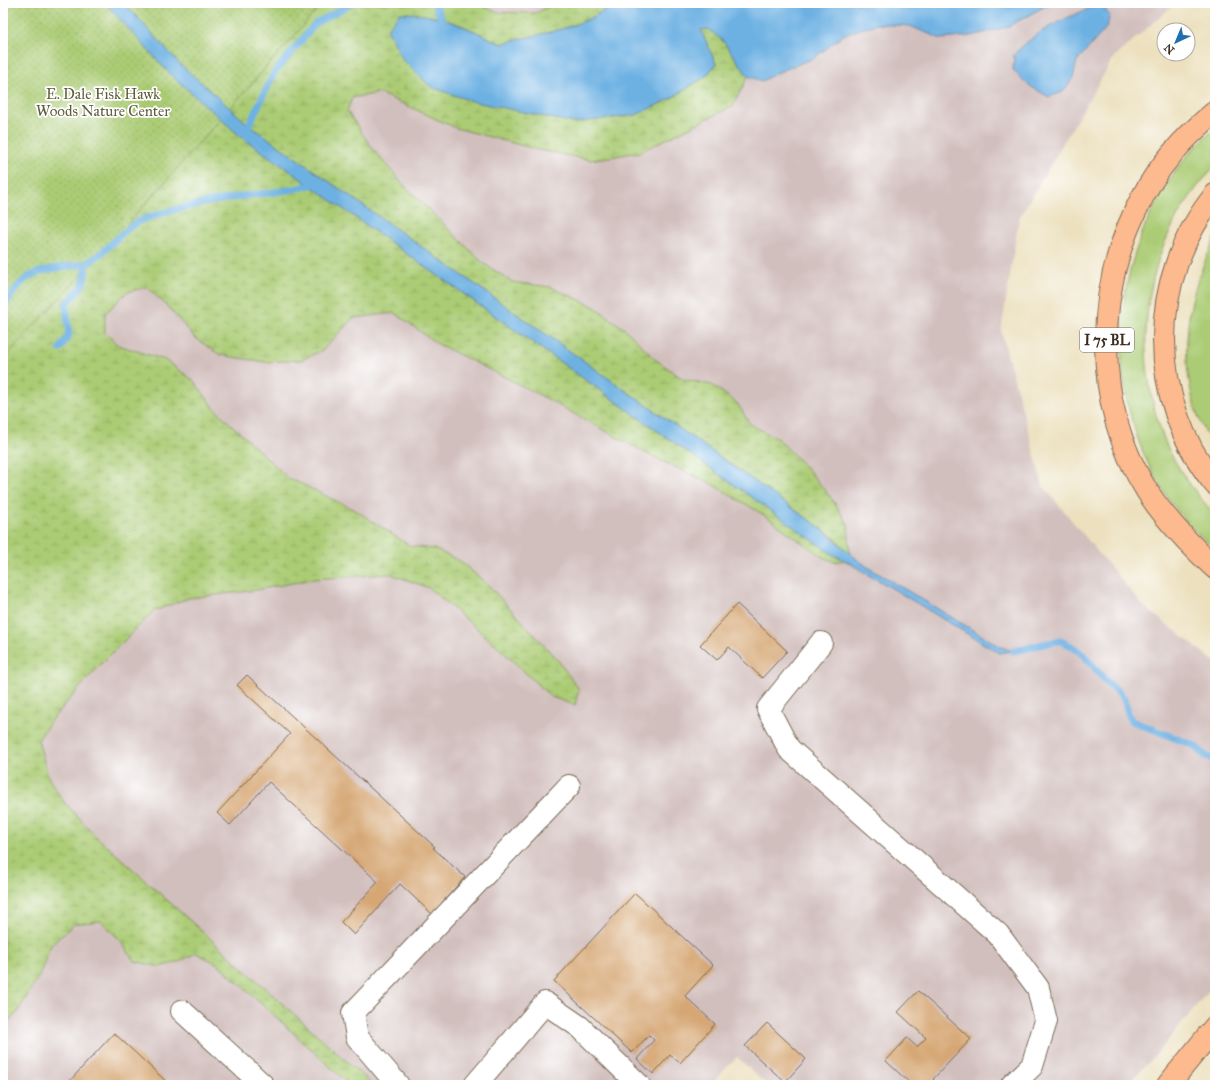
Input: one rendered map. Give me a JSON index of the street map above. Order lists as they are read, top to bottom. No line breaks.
{"streets":{"main road":["I 75 BL"]},"parks":["E. Dale Fisk Hawk Woods Nature Center"],"north":"bottom left"}
